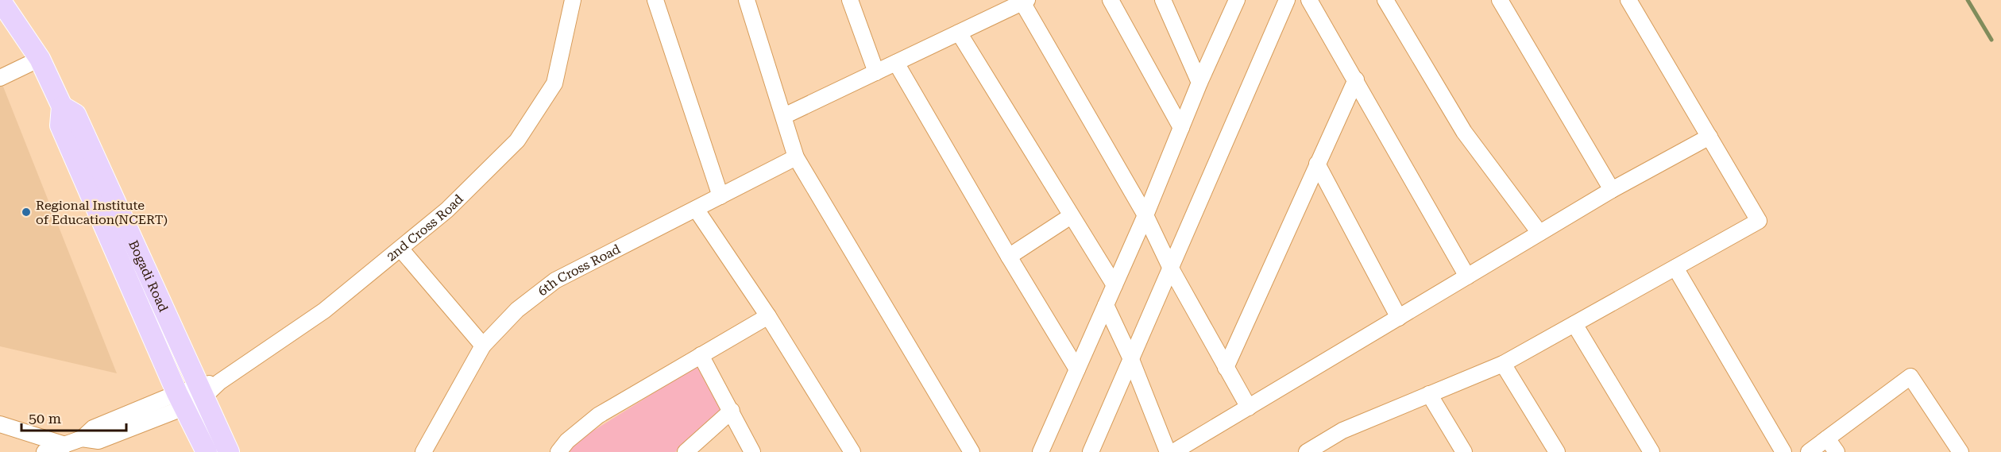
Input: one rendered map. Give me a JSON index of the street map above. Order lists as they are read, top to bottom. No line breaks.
{"streets":{"main road":["Bogadi Road"],"street":["2nd Cross Road","6th Cross Road"]},"crossings":[["2nd Cross Road","Bogadi Road"]],"places":["Regional Institute of Education(NCERT)"],"scale_bar":"50 m"}
